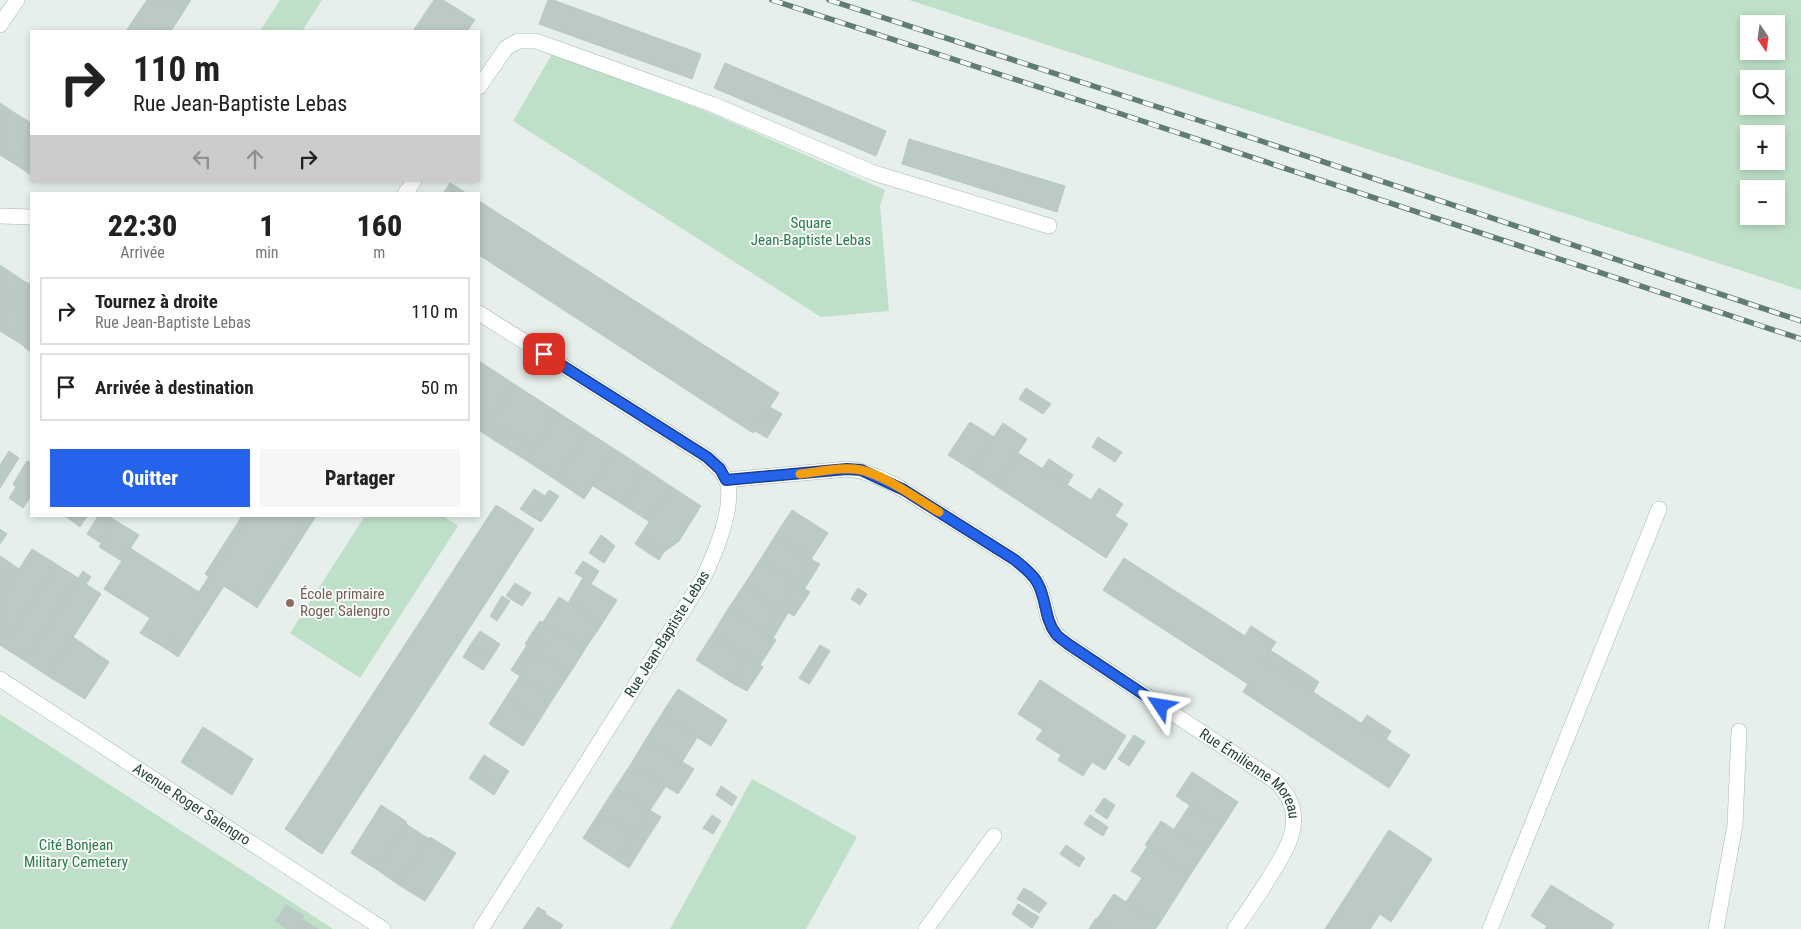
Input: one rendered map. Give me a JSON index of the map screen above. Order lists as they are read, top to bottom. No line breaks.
{"streets":{"street":["Rue Jean-Baptiste Lebas","Rue Émilienne Moreau","Avenue Roger Salengro"]},"crossings":[["Rue Jean-Baptiste Lebas","Rue Émilienne Moreau"]],"parks":["Square Jean-Baptiste Lebas","Cité Bonjean Military Cemetery"],"places":["École primaire Roger Salengro"],"north":"bottom","page":{"map_buttons":["+","−"],"turn":["110 m","Rue Jean-Baptiste Lebas"],"eta":["22:30","Arrivée","1","min","160","m"],"list":[{"name":"Tournez à droite","note":"Rue Jean-Baptiste Lebas","value":"110 m"},{"name":"Arrivée à destination","value":"50 m"}],"buttons":["Quitter","Partager"]}}
